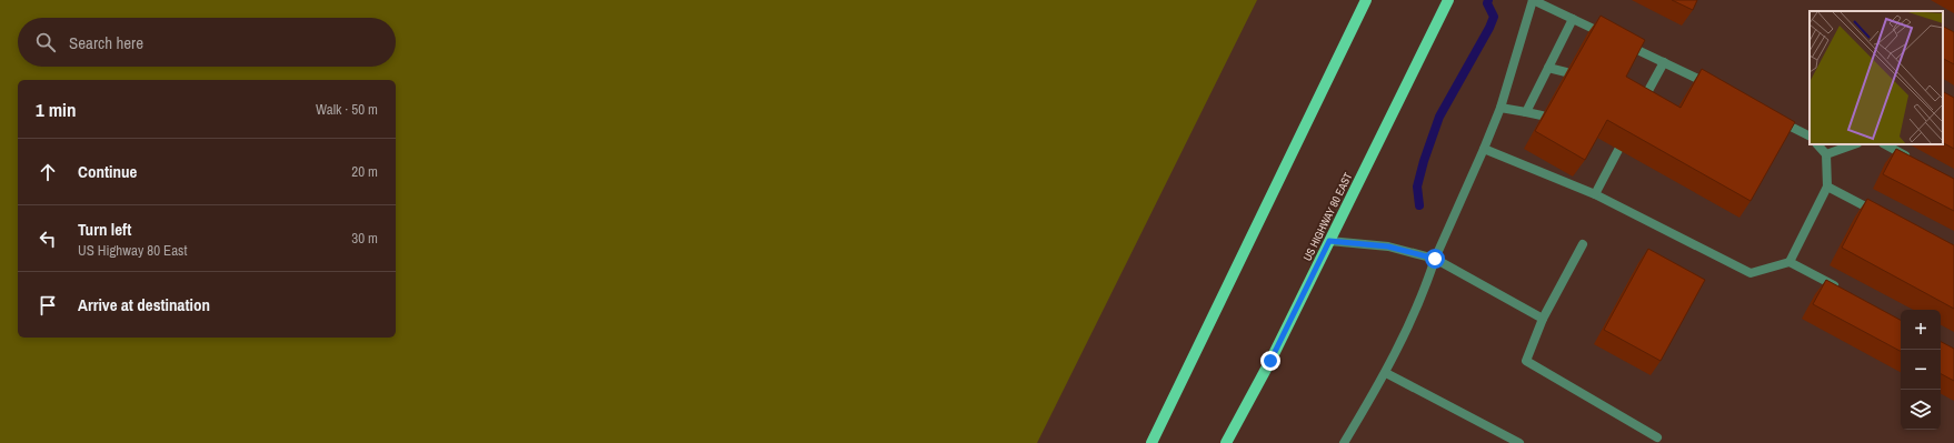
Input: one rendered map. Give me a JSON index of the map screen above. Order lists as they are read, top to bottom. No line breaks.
{"streets":{"main road":["US HIGHWAY 80 EAST"]},"page":{"search":"Search here","heading":["1 min","Walk · 50 m"],"list":[["Continue","20 m"],["Turn left","US Highway 80 East","30 m"],"Arrive at destination"],"map_buttons":["+","−"]}}
